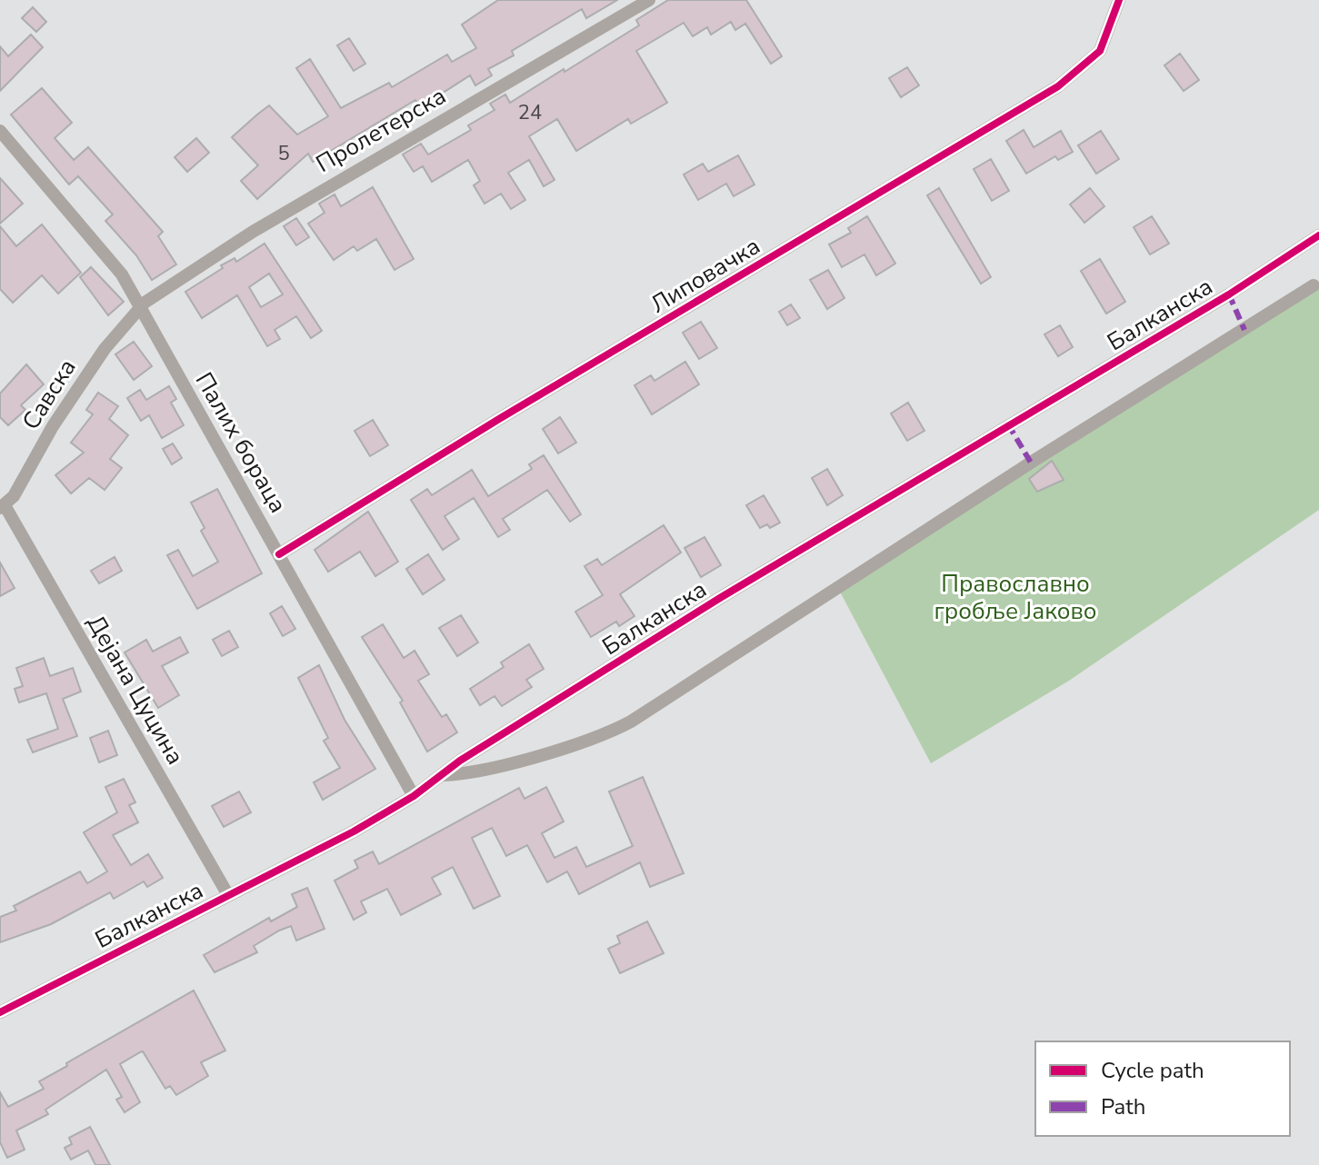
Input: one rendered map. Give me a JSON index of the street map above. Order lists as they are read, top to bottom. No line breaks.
{"streets":{"street":["Пролетерска","Липовачка","Балканска","Савска","Палих бораца","Дејана Цуцина"]},"crossings":[["Пролетерска","Савска"],["Пролетерска","Палих бораца"],["Липовачка","Палих бораца"],["Балканска","Палих бораца"],["Балканска","Дејана Цуцина"],["Савска","Палих бораца"],["Савска","Дејана Цуцина"]],"parks":["Православно гробље Јаково"],"house_numbers":["24","5"],"legend":["Cycle path","Path"]}
